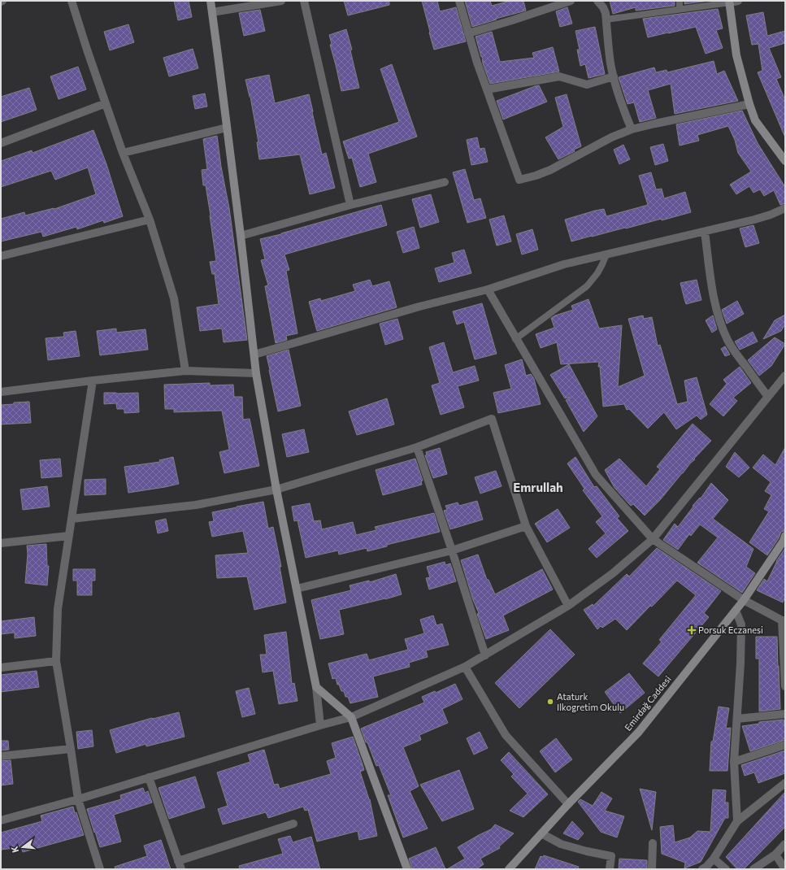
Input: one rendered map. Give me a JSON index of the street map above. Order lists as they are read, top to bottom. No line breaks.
{"streets":{"street":["Emirdağ Caddesi"]},"districts":["Emrullah"],"places":{"health":["Porsuk Eczanesi"],"other":["Ataturk Ilkogretim Okulu"]},"north":"left"}
